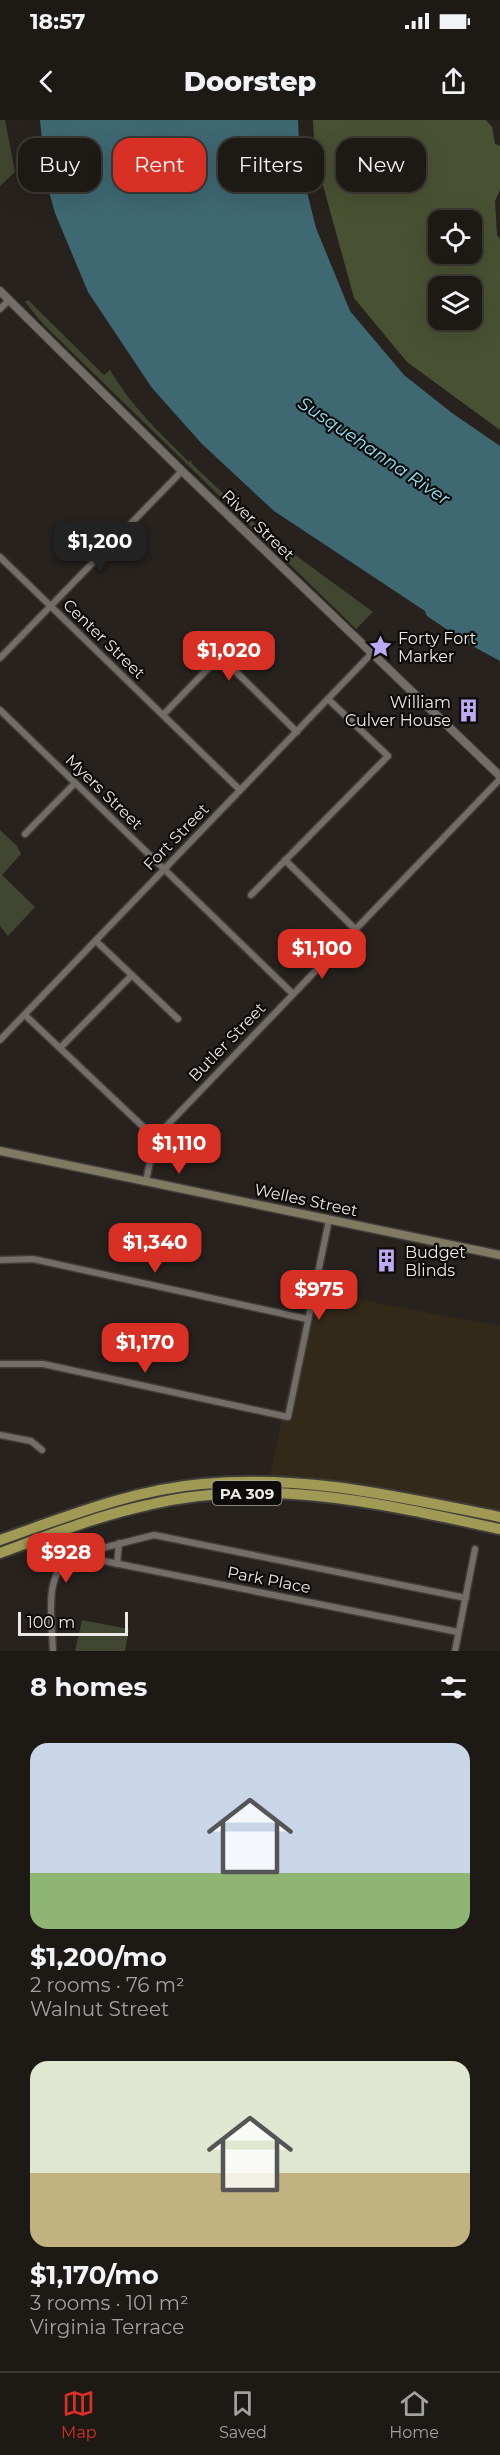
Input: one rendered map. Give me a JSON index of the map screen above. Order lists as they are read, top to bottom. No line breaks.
{"streets":{"highway":["PA 309"],"main road":["Welles Street"],"street":["River Street","Center Street","Myers Street","Fort Street","Butler Street","Park Place"]},"crossings":[["River Street","Fort Street"],["River Street","Butler Street"],["Center Street","Fort Street"],["Myers Street","Fort Street"],["Myers Street","Butler Street"]],"water":["Susquehanna River"],"places":{"place":["Forty Fort Marker"],"building":["William Culver House","Budget Blinds"]},"scale_bar":"100 m","page":{"status":"18:57","header":"Doorstep","chip":["Buy","Rent","Filters","New"],"price":["$1,200","$1,020","$1,100","$1,110","$1,340","$975","$1,170","$928"],"scale":"100 m","heading":"8 homes","list":[{"name":"$1,200/mo","note":"2 rooms · 76 m² · Walnut Street"},{"name":"$1,170/mo","note":"3 rooms · 101 m² · Virginia Terrace"}],"tabs":["Map","Saved","Home"]}}
